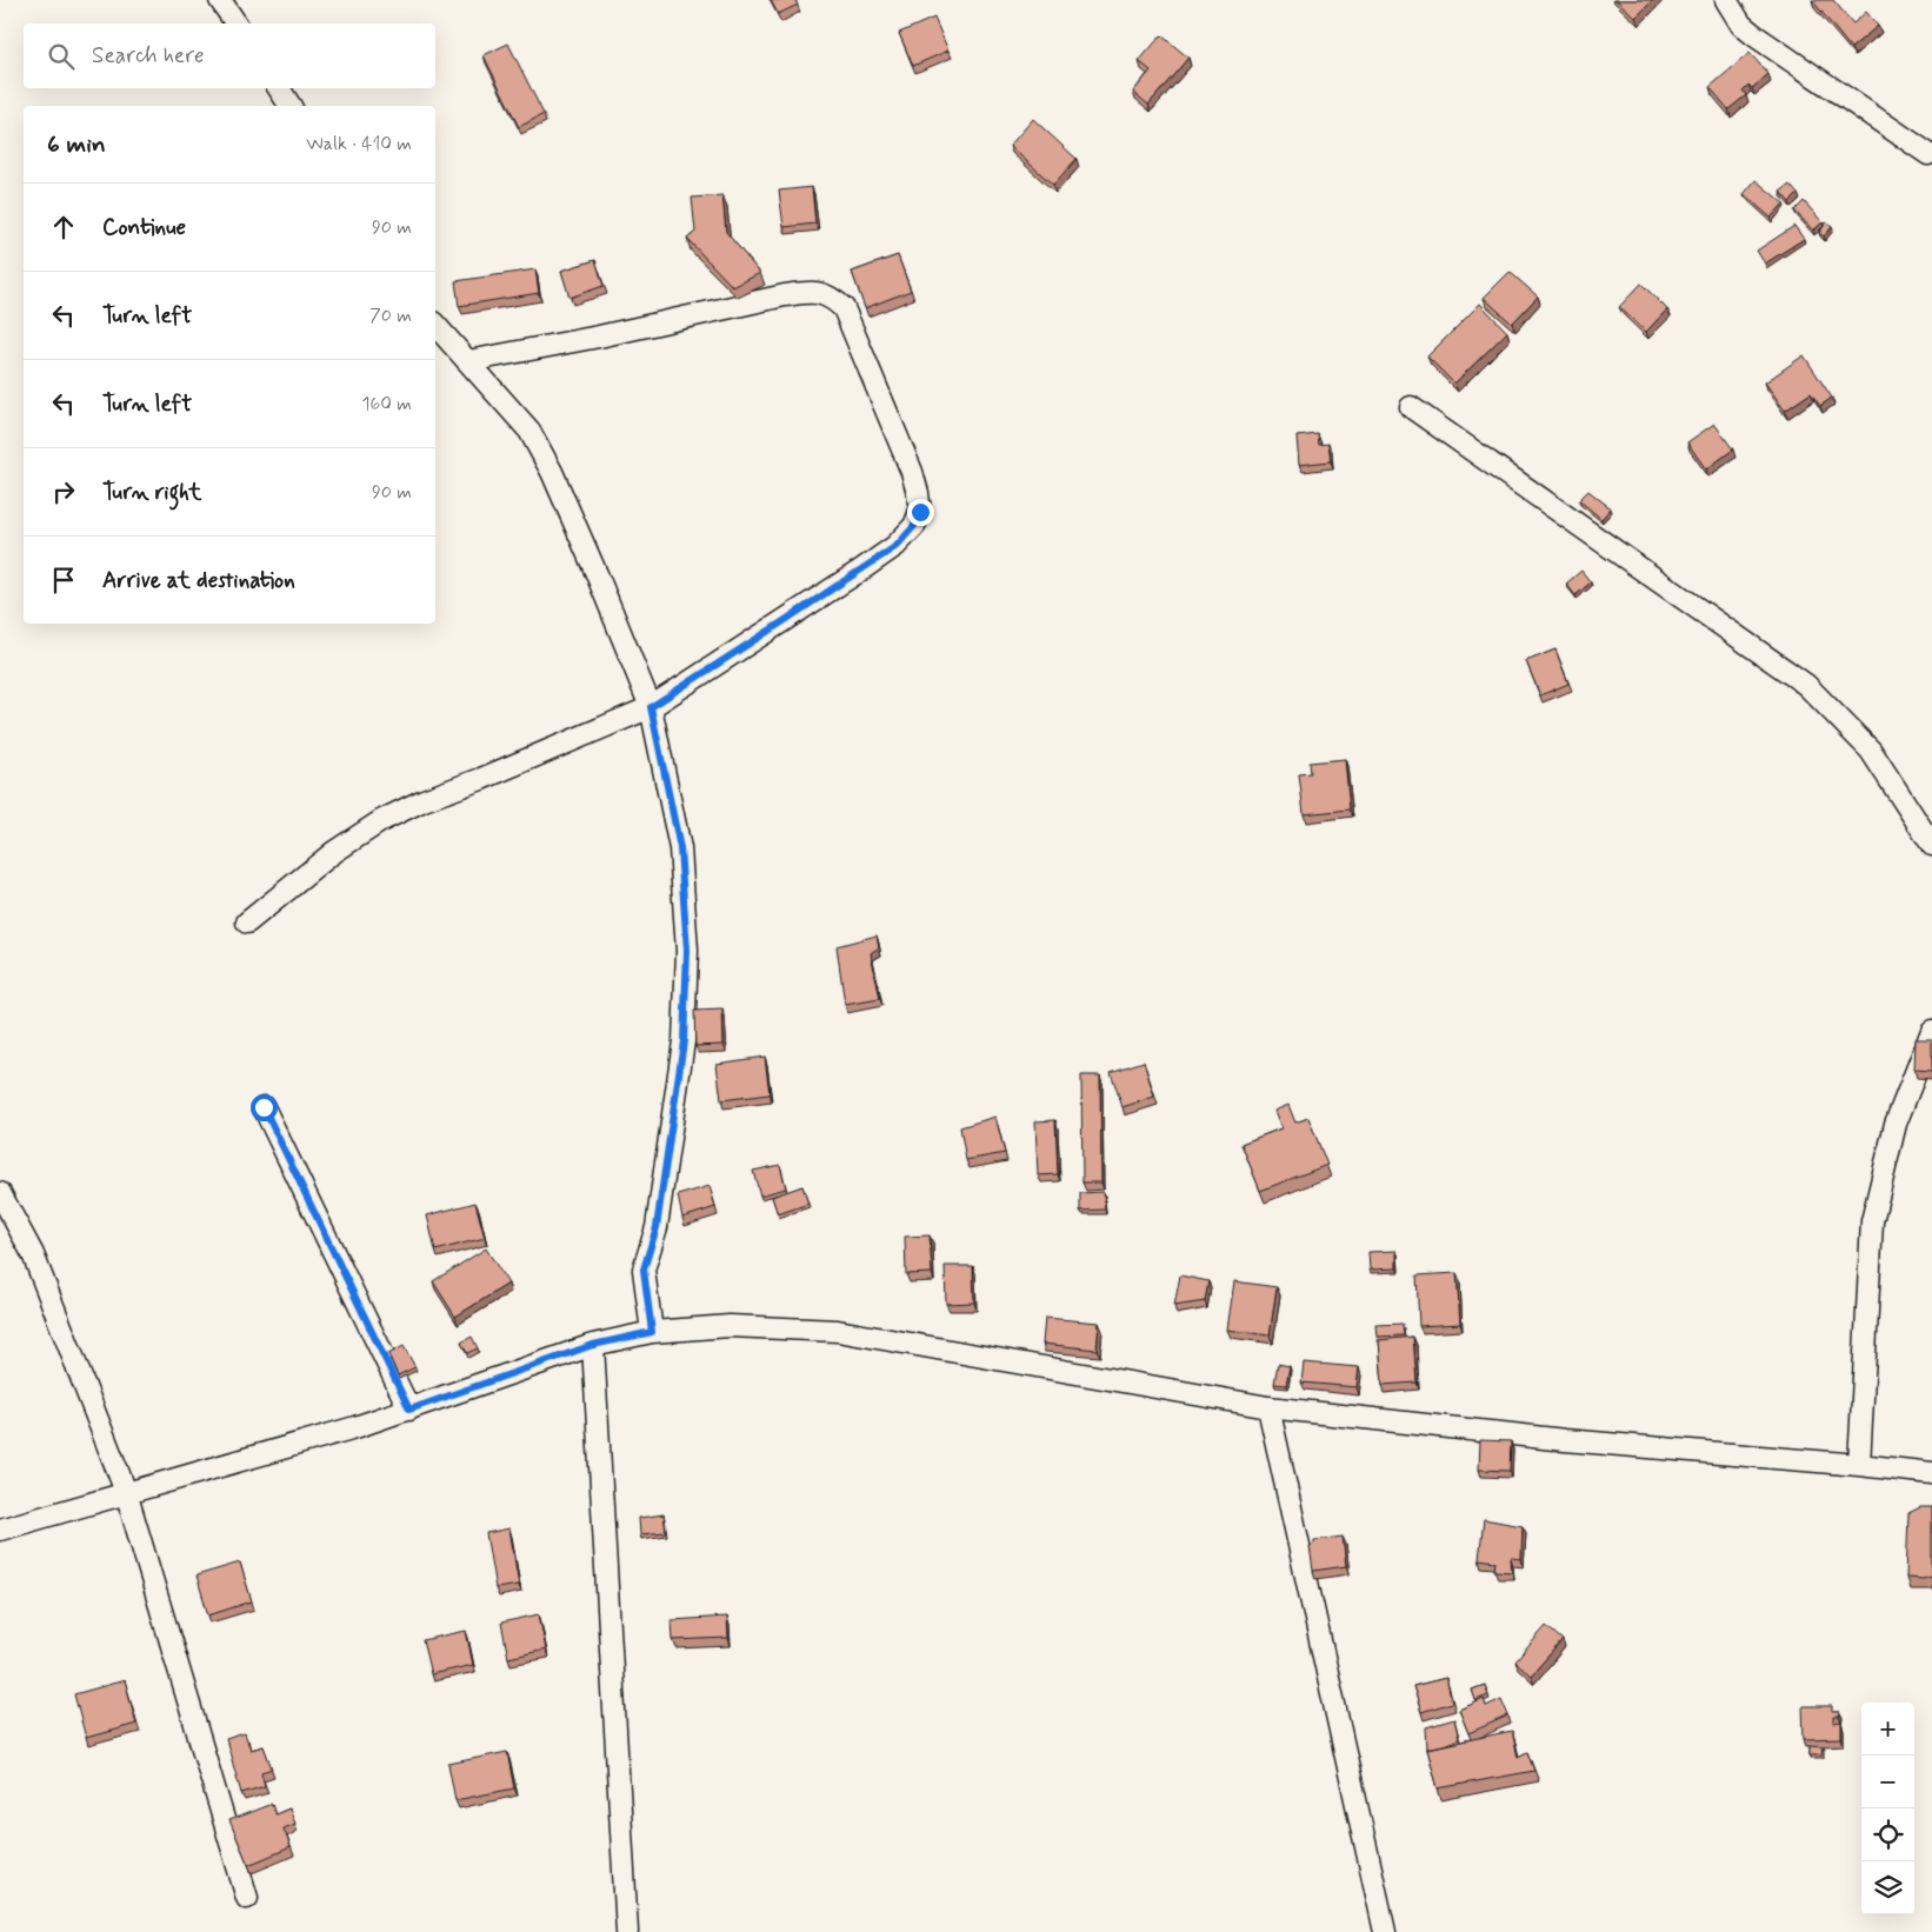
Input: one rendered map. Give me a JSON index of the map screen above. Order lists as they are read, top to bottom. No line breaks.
{"page":{"search":"Search here","heading":["6 min","Walk · 410 m"],"list":[["Continue","90 m"],["Turn left","70 m"],["Turn left","160 m"],["Turn right","90 m"],"Arrive at destination"],"map_buttons":["+","−"]}}
